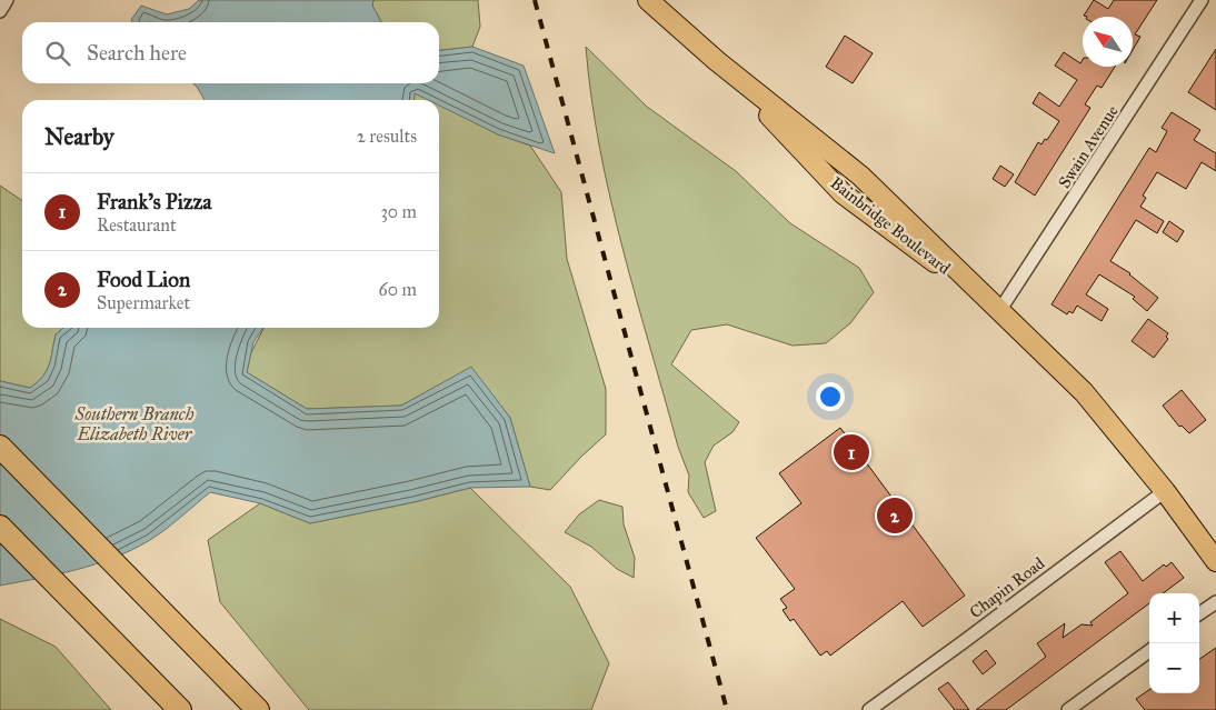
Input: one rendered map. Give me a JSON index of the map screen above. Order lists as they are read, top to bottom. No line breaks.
{"streets":{"main road":["Bainbridge Boulevard"],"street":["Swain Avenue","Chapin Road"]},"crossings":[["Swain Avenue","Bainbridge Boulevard"],["Bainbridge Boulevard","Chapin Road"]],"water":["Southern Branch Elizabeth River"],"north":"top left","page":{"search":"Search here","heading":["Nearby","2 results"],"list":[{"mark":"1","name":"Frank's Pizza","note":"Restaurant","value":"30 m"},{"mark":"2","name":"Food Lion","note":"Supermarket","value":"60 m"}],"pins":["1","2"],"map_buttons":["+","−"]}}
